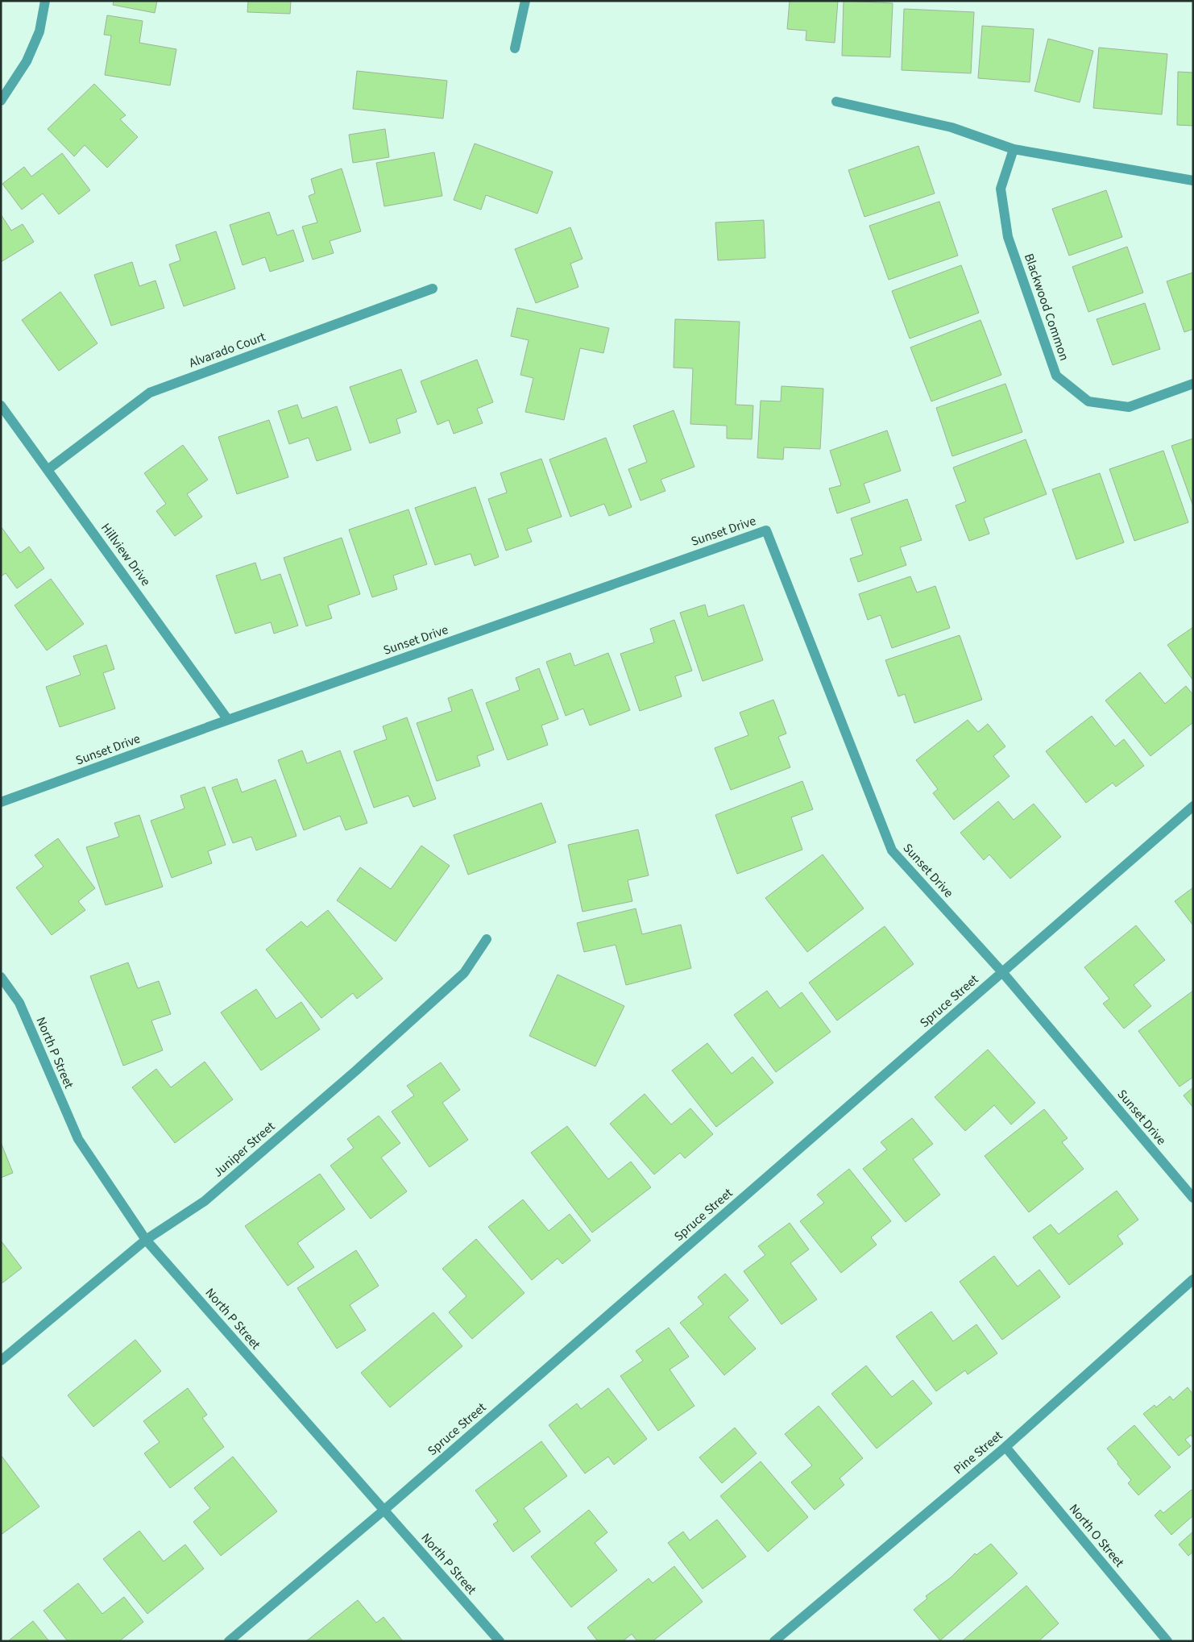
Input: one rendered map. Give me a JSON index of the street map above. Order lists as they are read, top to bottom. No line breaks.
{"streets":{"street":["Blackwood Common","Alvarado Court","Sunset Drive","Hillview Drive","Spruce Street","North P Street","Juniper Street","Pine Street","North O Street"]},"crossings":[["Alvarado Court","Hillview Drive"],["Sunset Drive","Hillview Drive"],["Sunset Drive","Spruce Street"],["Spruce Street","North P Street"],["North P Street","Juniper Street"],["Pine Street","North O Street"]]}
